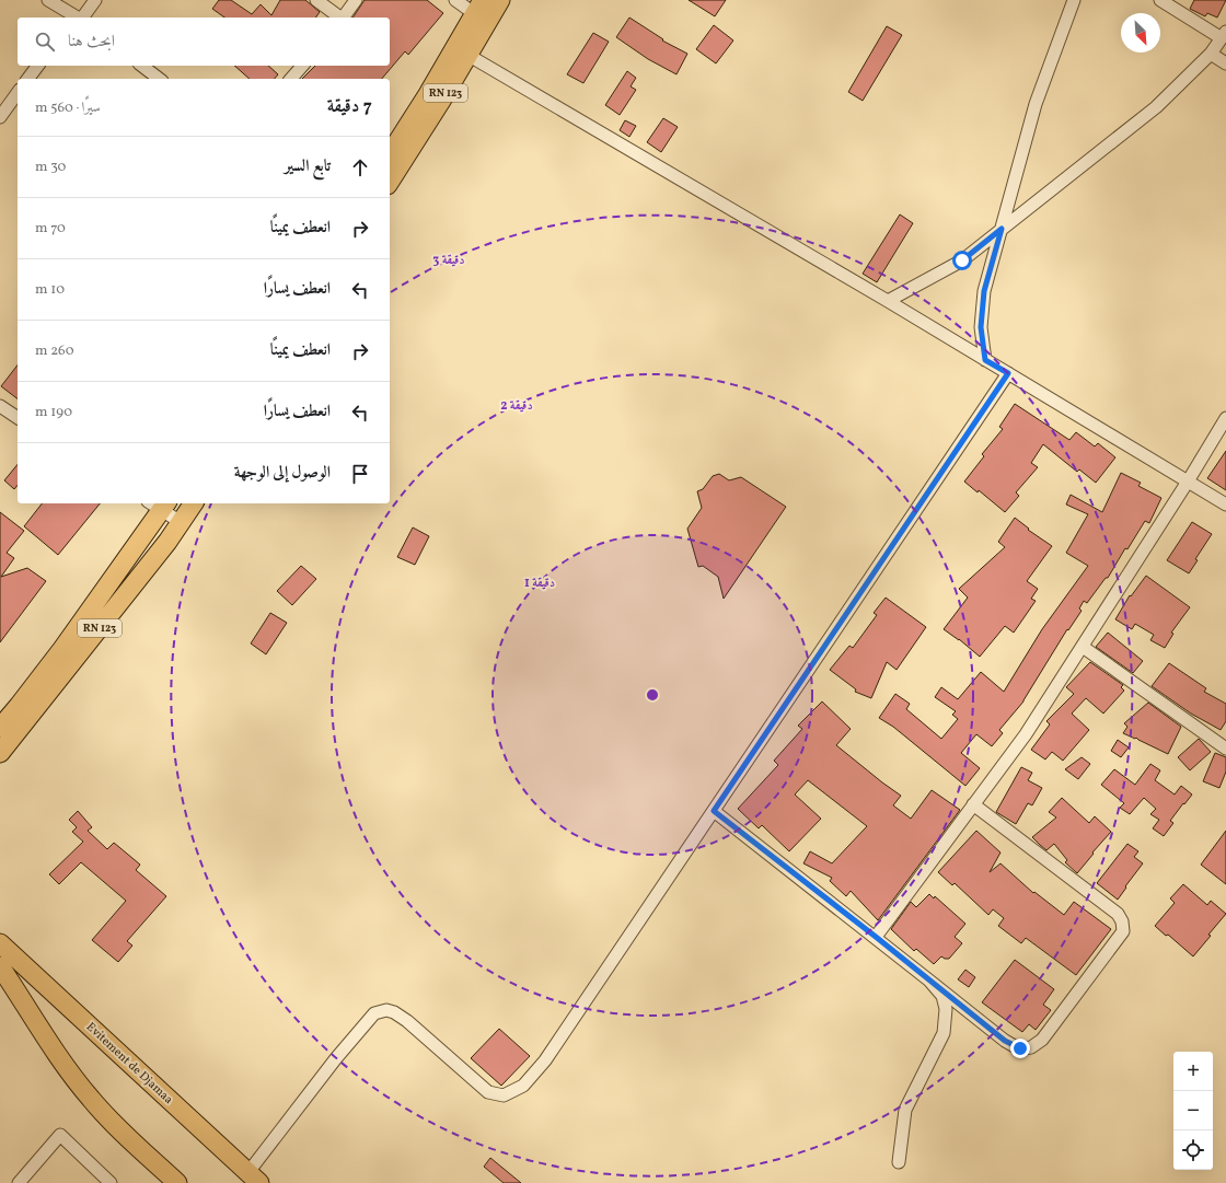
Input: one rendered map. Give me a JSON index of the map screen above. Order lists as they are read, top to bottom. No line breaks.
{"streets":{"main road":["RN 123","Evitement de Djamaa"]},"north":"bottom right","page":{"search":"ابحث هنا","heading":["7 دقيقة","سيرًا · 560 m"],"list":[["تابع السير","30 m"],["انعطف يمينًا","70 m"],["انعطف يسارًا","10 m"],["انعطف يمينًا","260 m"],["انعطف يسارًا","190 m"],"الوصول إلى الوجهة"],"map_buttons":["+","−"]},"rings":["3 دقيقة","2 دقيقة","1 دقيقة"]}
